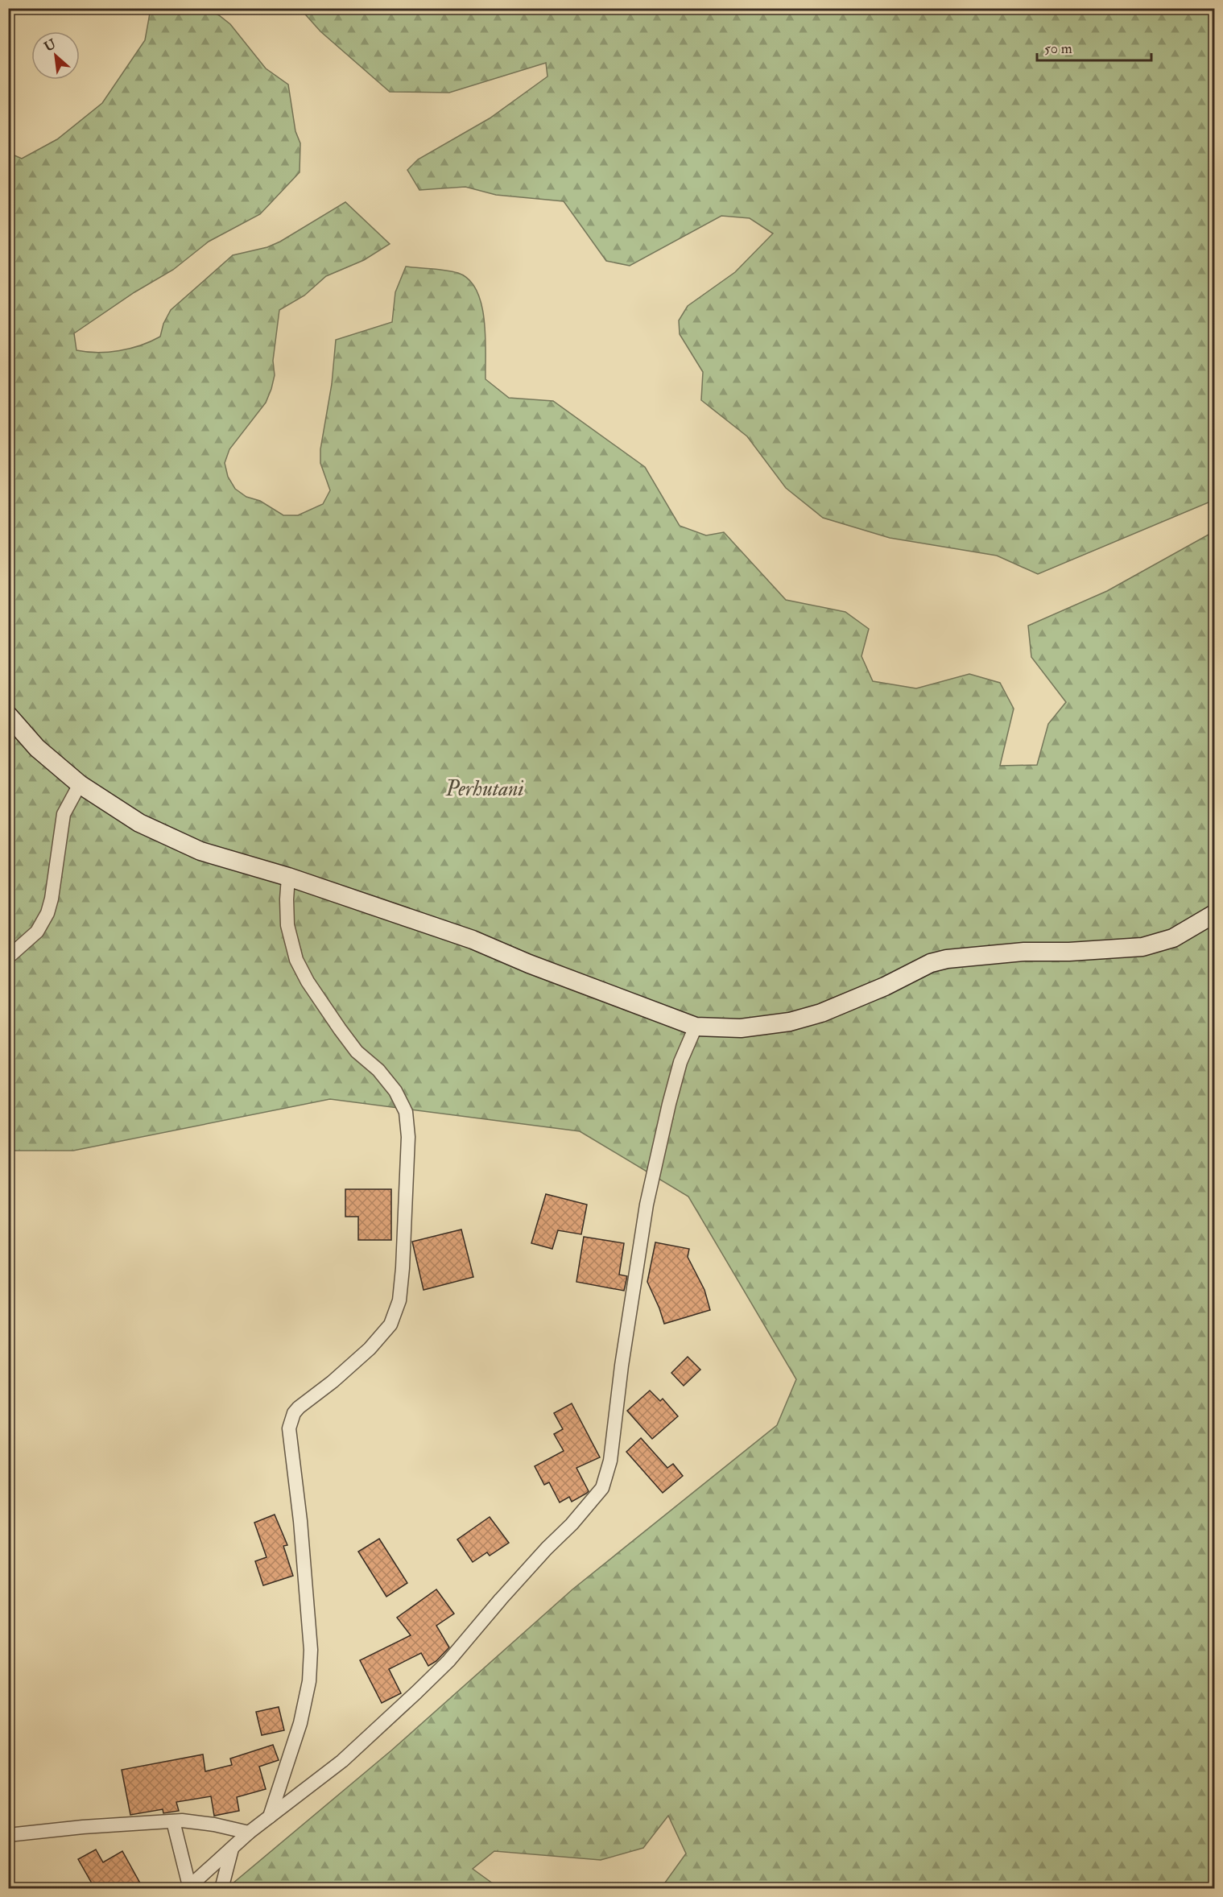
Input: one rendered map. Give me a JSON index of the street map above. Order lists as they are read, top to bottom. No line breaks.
{"parks":["Perhutani"],"scale_bar":"50 m","north":"top left"}
